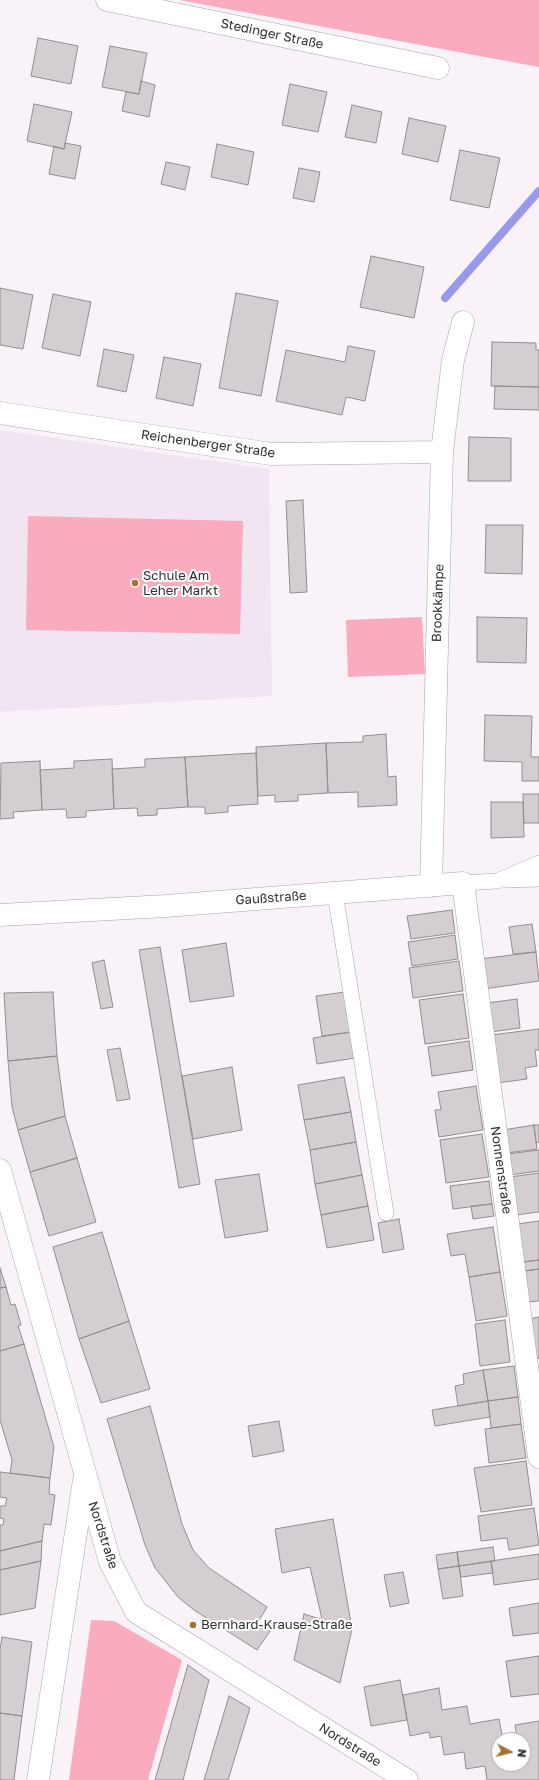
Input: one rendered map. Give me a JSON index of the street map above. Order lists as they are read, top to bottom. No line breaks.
{"streets":{"street":["Stedinger Straße","Reichenberger Straße","Brookkämpe","Gaußstraße","Nonnenstraße","Nordstraße"]},"crossings":[["Reichenberger Straße","Brookkämpe"],["Brookkämpe","Gaußstraße"],["Gaußstraße","Nonnenstraße"]],"places":["Schule Am Leher Markt","Bernhard-Krause-Straße"],"north":"right"}
